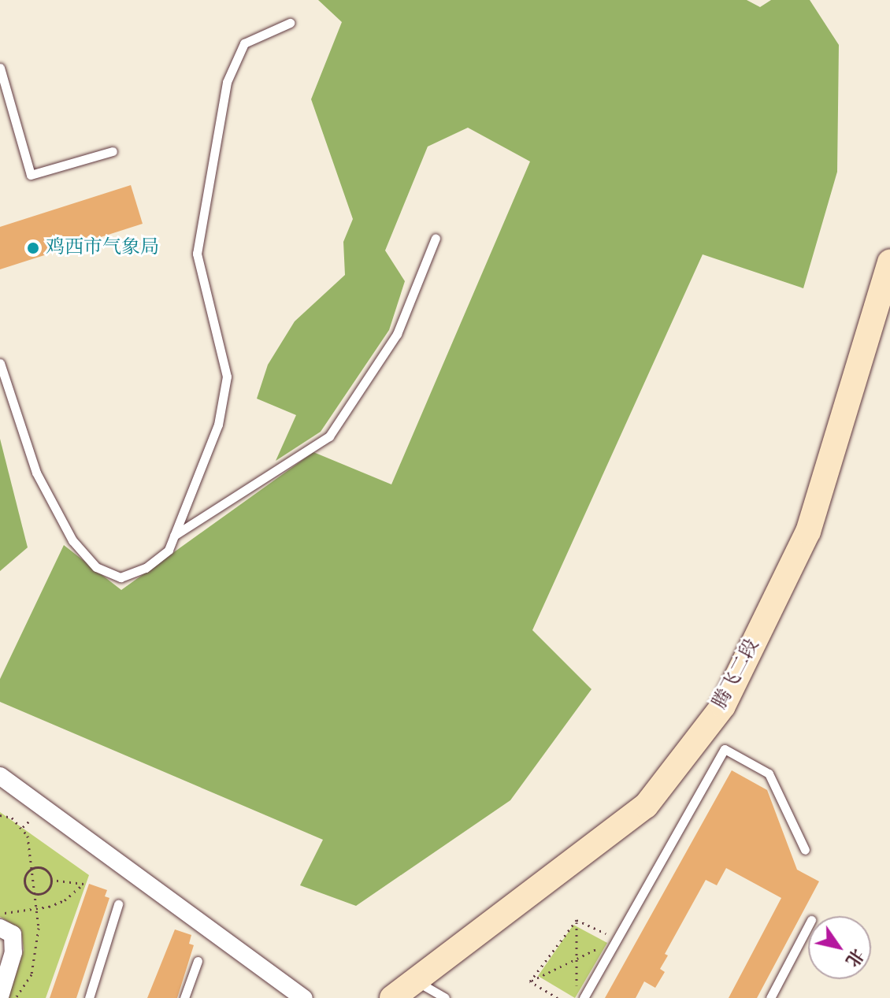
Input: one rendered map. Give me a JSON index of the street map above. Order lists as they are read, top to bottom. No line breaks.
{"streets":{"street":["腾飞二段"]},"places":["鸡西市气象局"],"north":"bottom right"}
